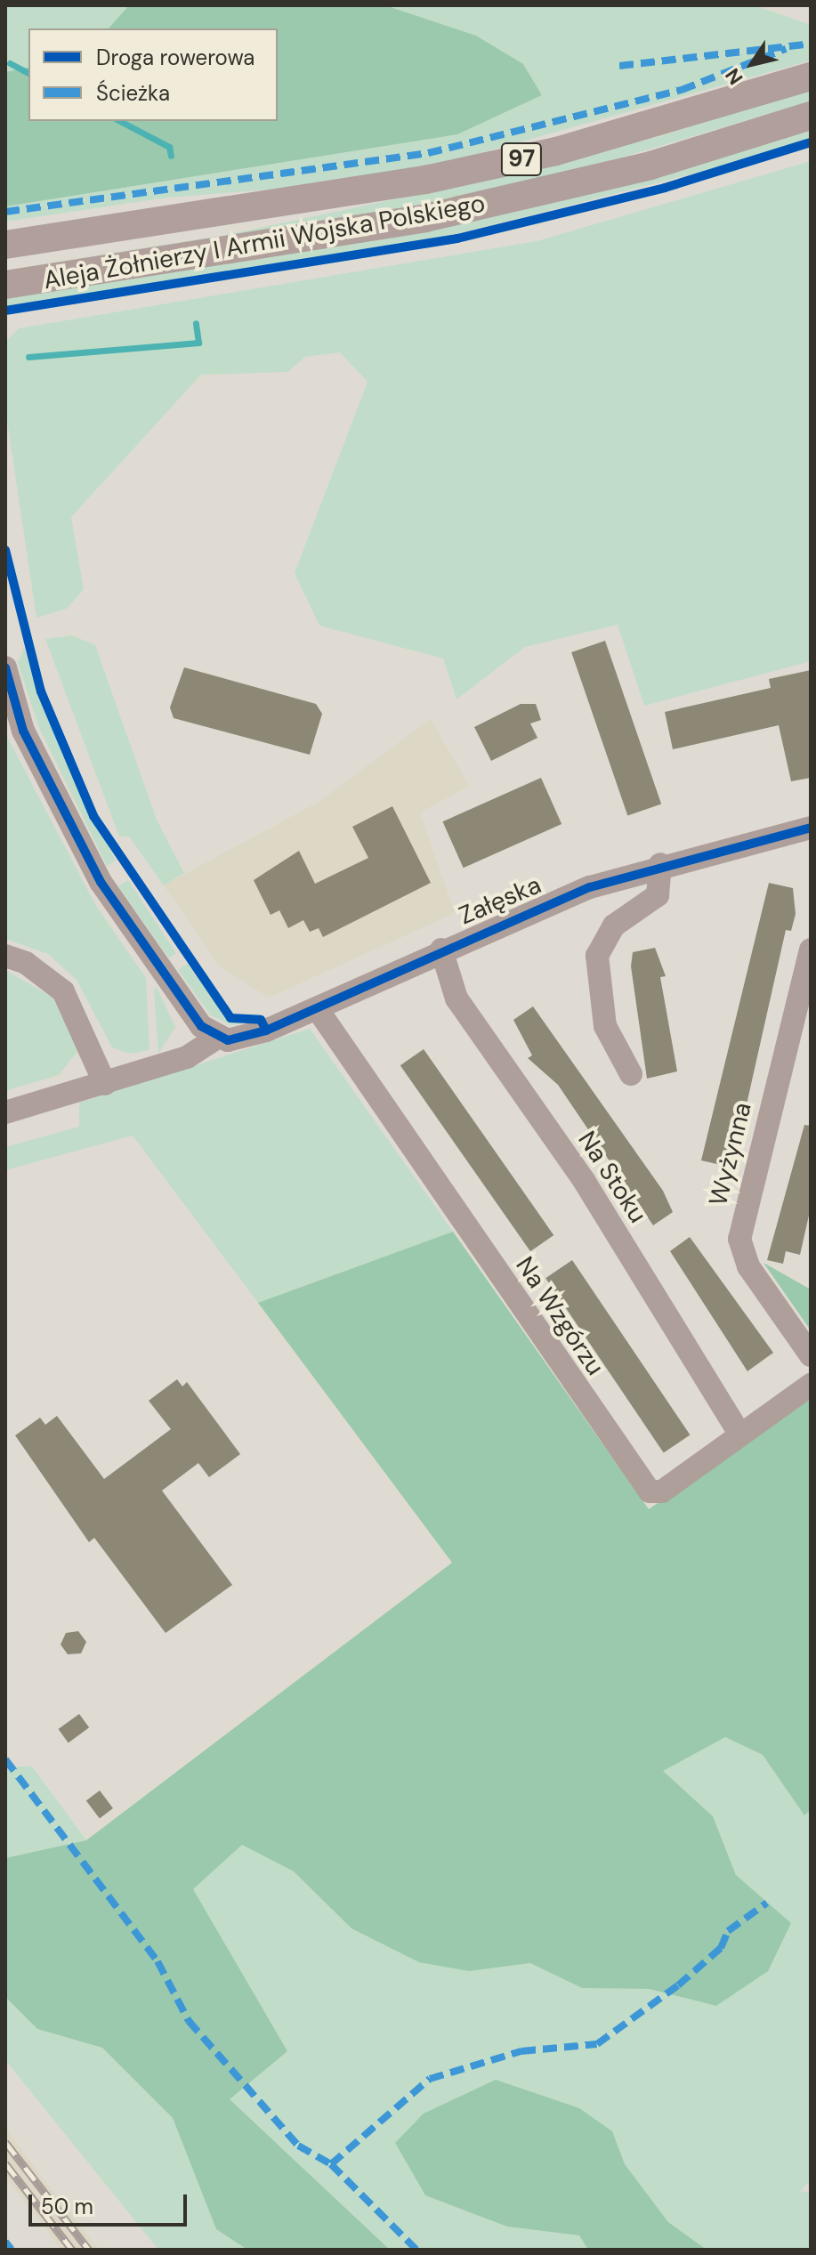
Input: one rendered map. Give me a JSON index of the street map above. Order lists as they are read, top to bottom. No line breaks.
{"streets":{"main road":["97","Aleja Żołnierzy I Armii Wojska Polskiego"],"street":["Załęska","Wyżynna","Na Stoku","Na Wzgórzu"]},"crossings":[["Załęska","Na Stoku"],["Załęska","Na Wzgórzu"],["Na Stoku","Na Wzgórzu"]],"legend":["Droga rowerowa","Ścieżka"],"scale_bar":"50 m","north":"bottom left"}
